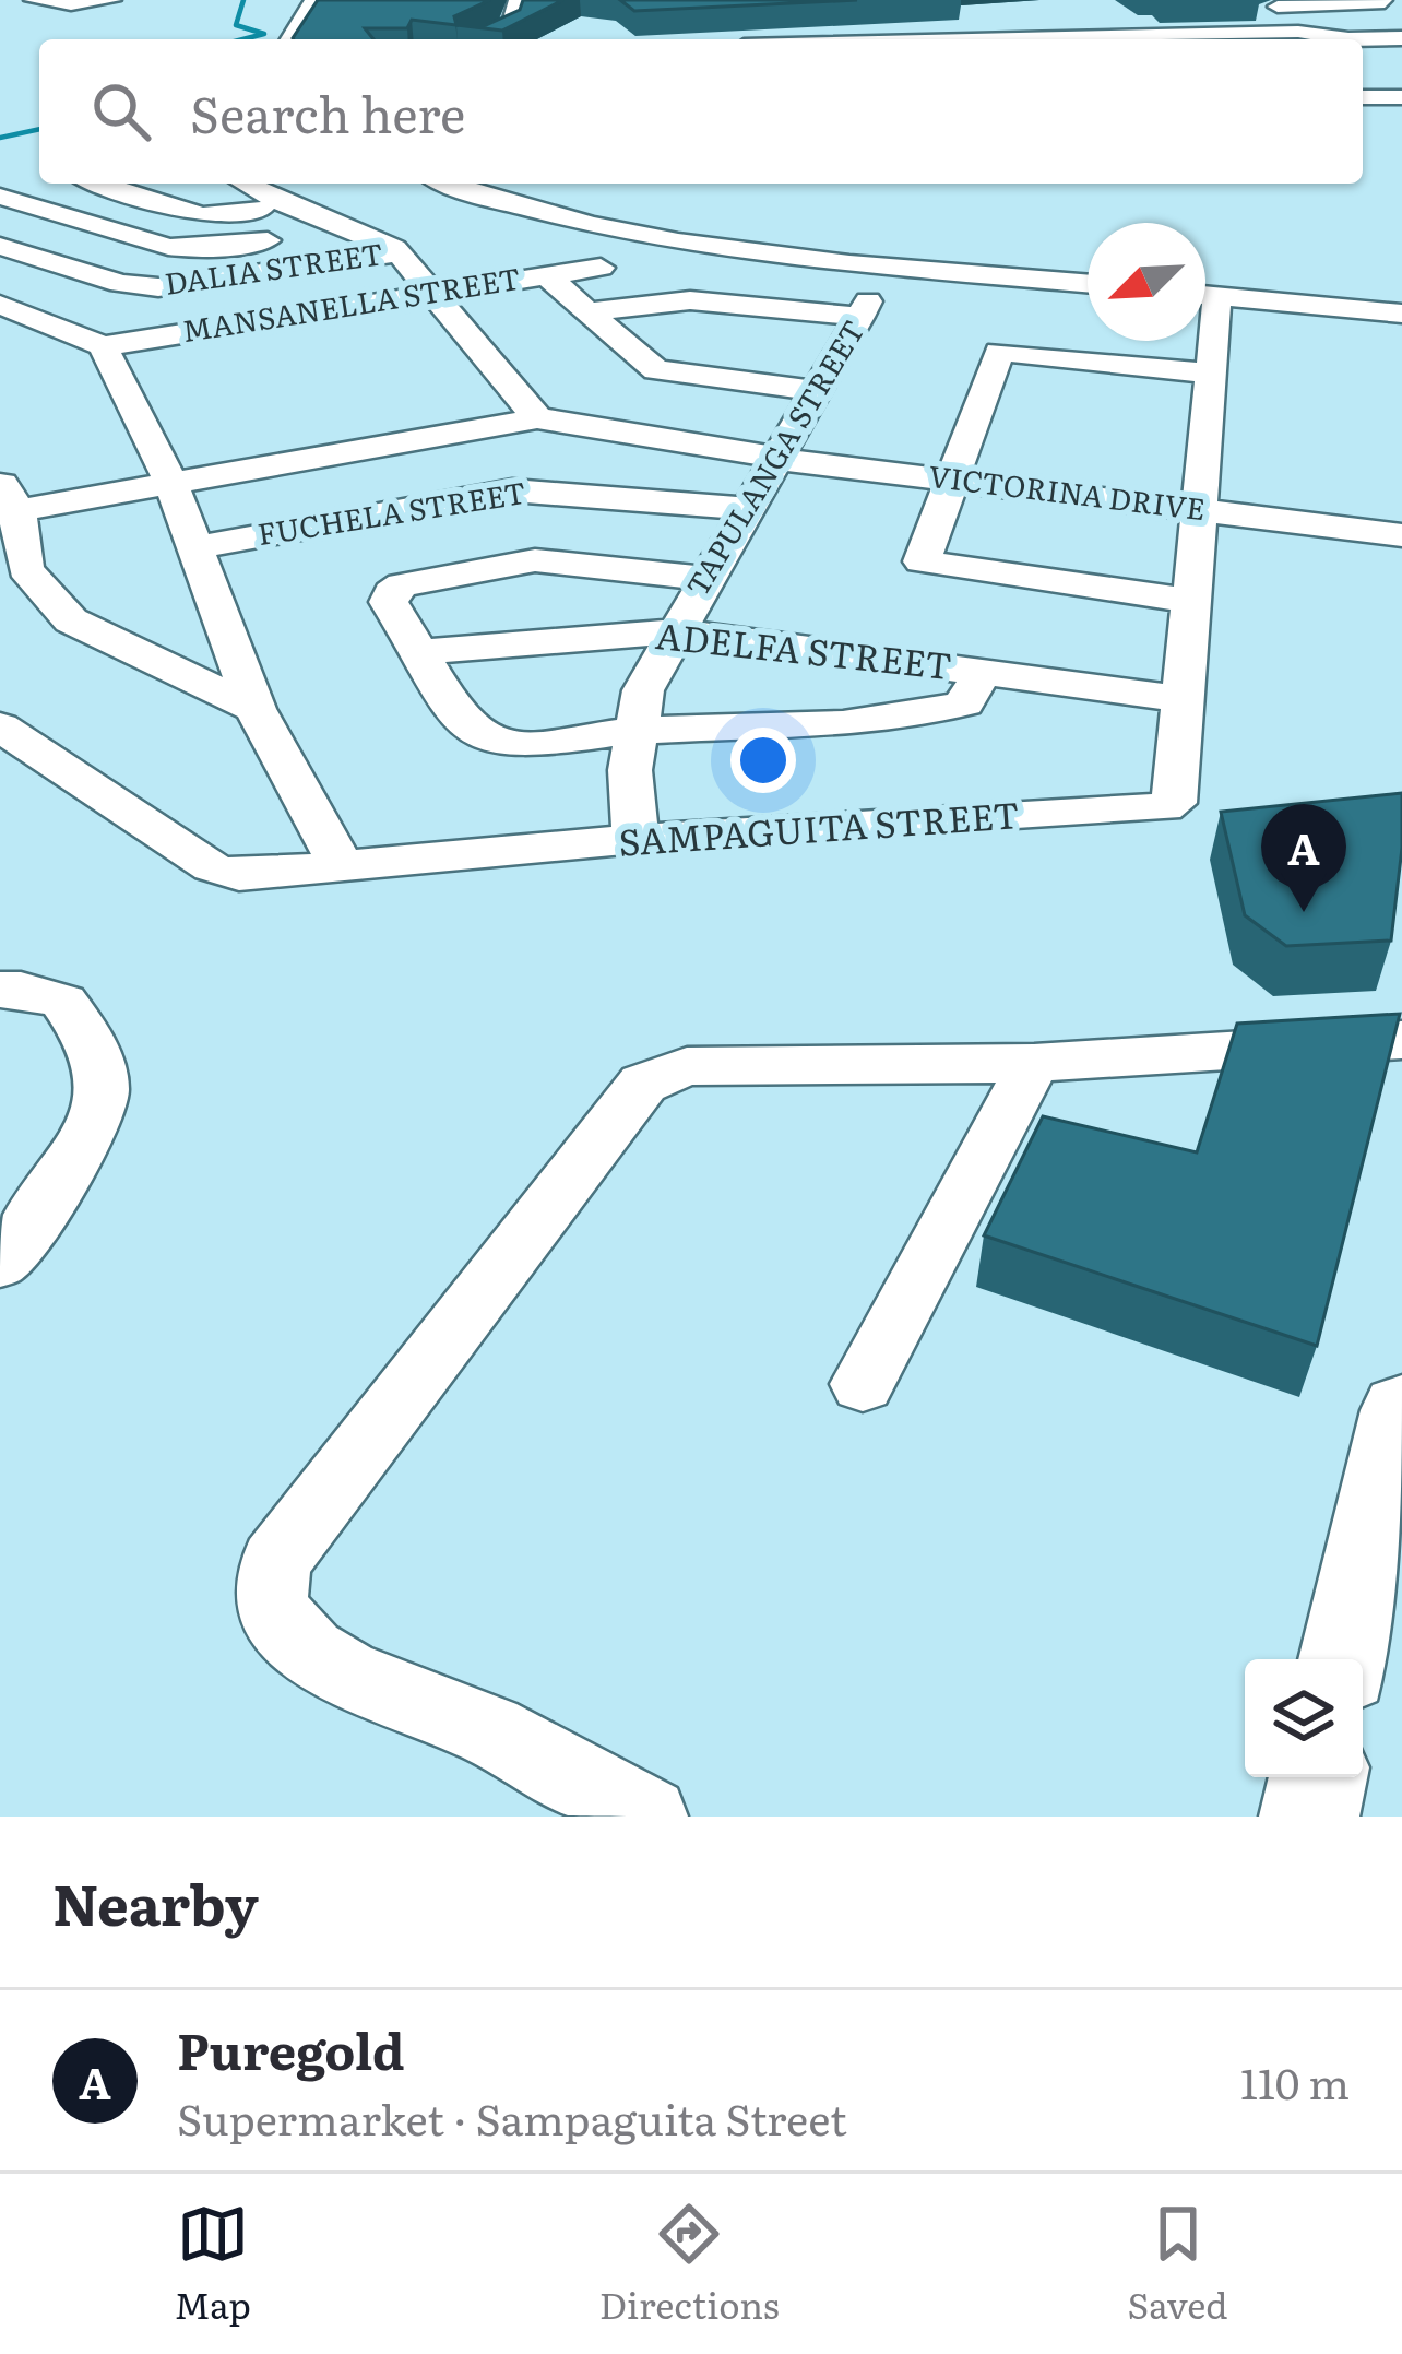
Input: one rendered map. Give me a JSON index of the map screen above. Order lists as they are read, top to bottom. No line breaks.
{"streets":{"street":["DALIA STREET","MANSANELLA STREET","TAPULANGA STREET","VICTORINA DRIVE","FUCHELA STREET","ADELFA STREET","SAMPAGUITA STREET"]},"crossings":[["TAPULANGA STREET","VICTORINA DRIVE"],["TAPULANGA STREET","FUCHELA STREET"],["TAPULANGA STREET","ADELFA STREET"],["TAPULANGA STREET","SAMPAGUITA STREET"],["VICTORINA DRIVE","SAMPAGUITA STREET"],["ADELFA STREET","SAMPAGUITA STREET"]],"north":"bottom left","page":{"search":"Search here","pins":"A","heading":"Nearby","list":[{"mark":"A","name":"Puregold","note":"Supermarket · Sampaguita Street","value":"110 m"}],"nav":["Map","Directions","Saved"]}}
